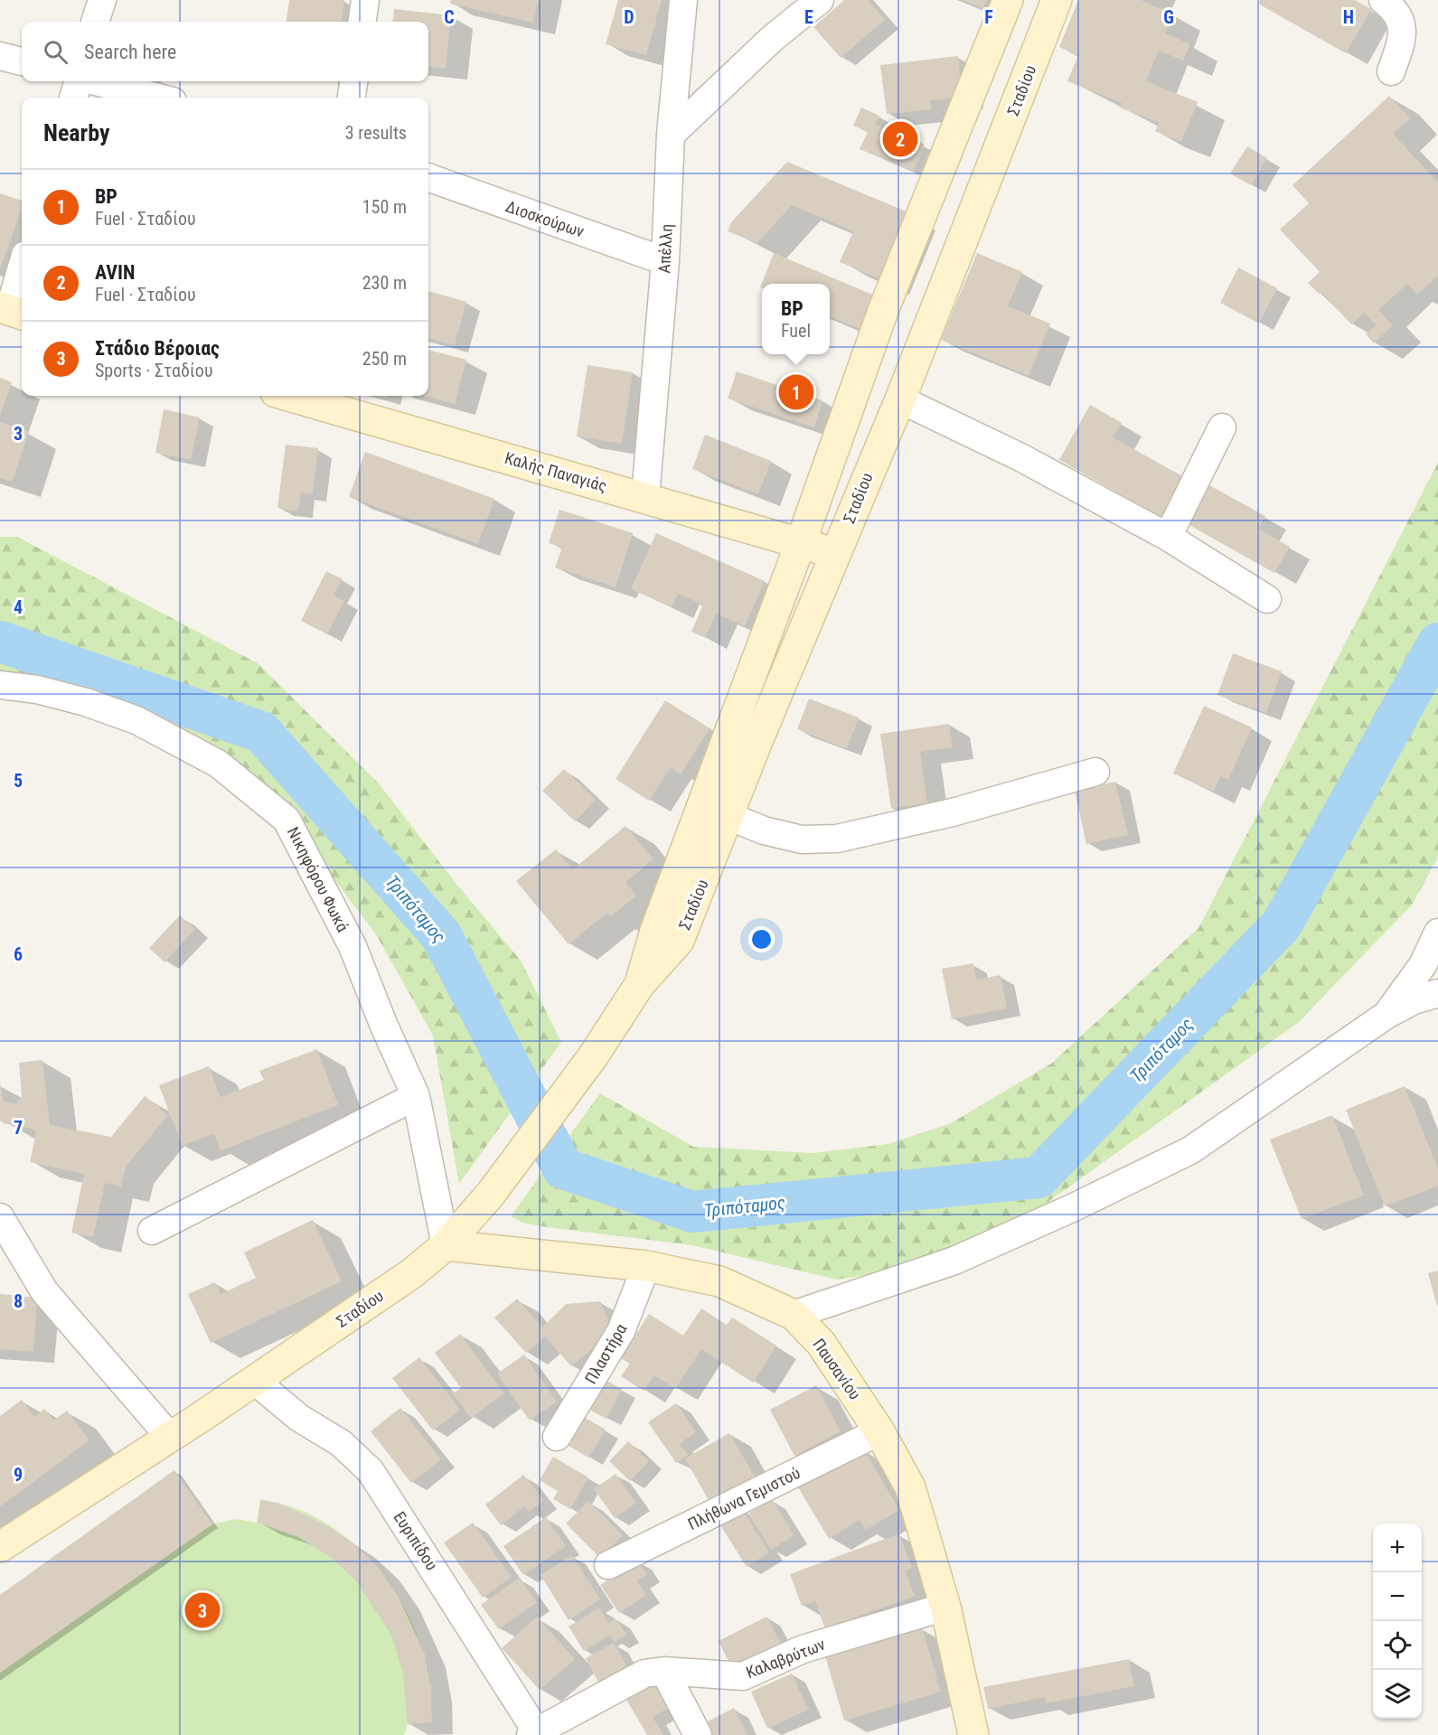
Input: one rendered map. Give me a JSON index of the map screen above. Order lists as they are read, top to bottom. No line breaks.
{"streets":{"main road":["Σταδίου","Καλής Παναγιάς","Παυσανίου"],"street":["Διοσκούρων","Απέλλη","Νικηφόρου Φωκά","Πλαστήρα","Πλήθωνα Γεμιστού","Ευριπίδου","Καλαβρύτων"]},"crossings":[["Σταδίου","Καλής Παναγιάς"],["Σταδίου","Νικηφόρου Φωκά"],["Σταδίου","Παυσανίου"],["Σταδίου","Ευριπίδου"],["Διοσκούρων","Απέλλη"],["Απέλλη","Καλής Παναγιάς"],["Νικηφόρου Φωκά","Παυσανίου"],["Πλαστήρα","Παυσανίου"],["Παυσανίου","Πλήθωνα Γεμιστού"],["Παυσανίου","Καλαβρύτων"],["Ευριπίδου","Καλαβρύτων"]],"water":["Τριπόταμος"],"page":{"search":"Search here","heading":["Nearby","3 results"],"pins":["2","1","3"],"list":[{"mark":"1","name":"BP","note":"Fuel · Σταδίου","value":"150 m"},{"mark":"2","name":"AVIN","note":"Fuel · Σταδίου","value":"230 m"},{"mark":"3","name":"Στάδιο Βέροιας","note":"Sports · Σταδίου","value":"250 m"}],"popup":["BP","Fuel"],"map_buttons":["+","−"]},"grid":{"columns":["C","D","E","F","G","H"],"rows":["3","4","5","6","7","8","9"]}}
